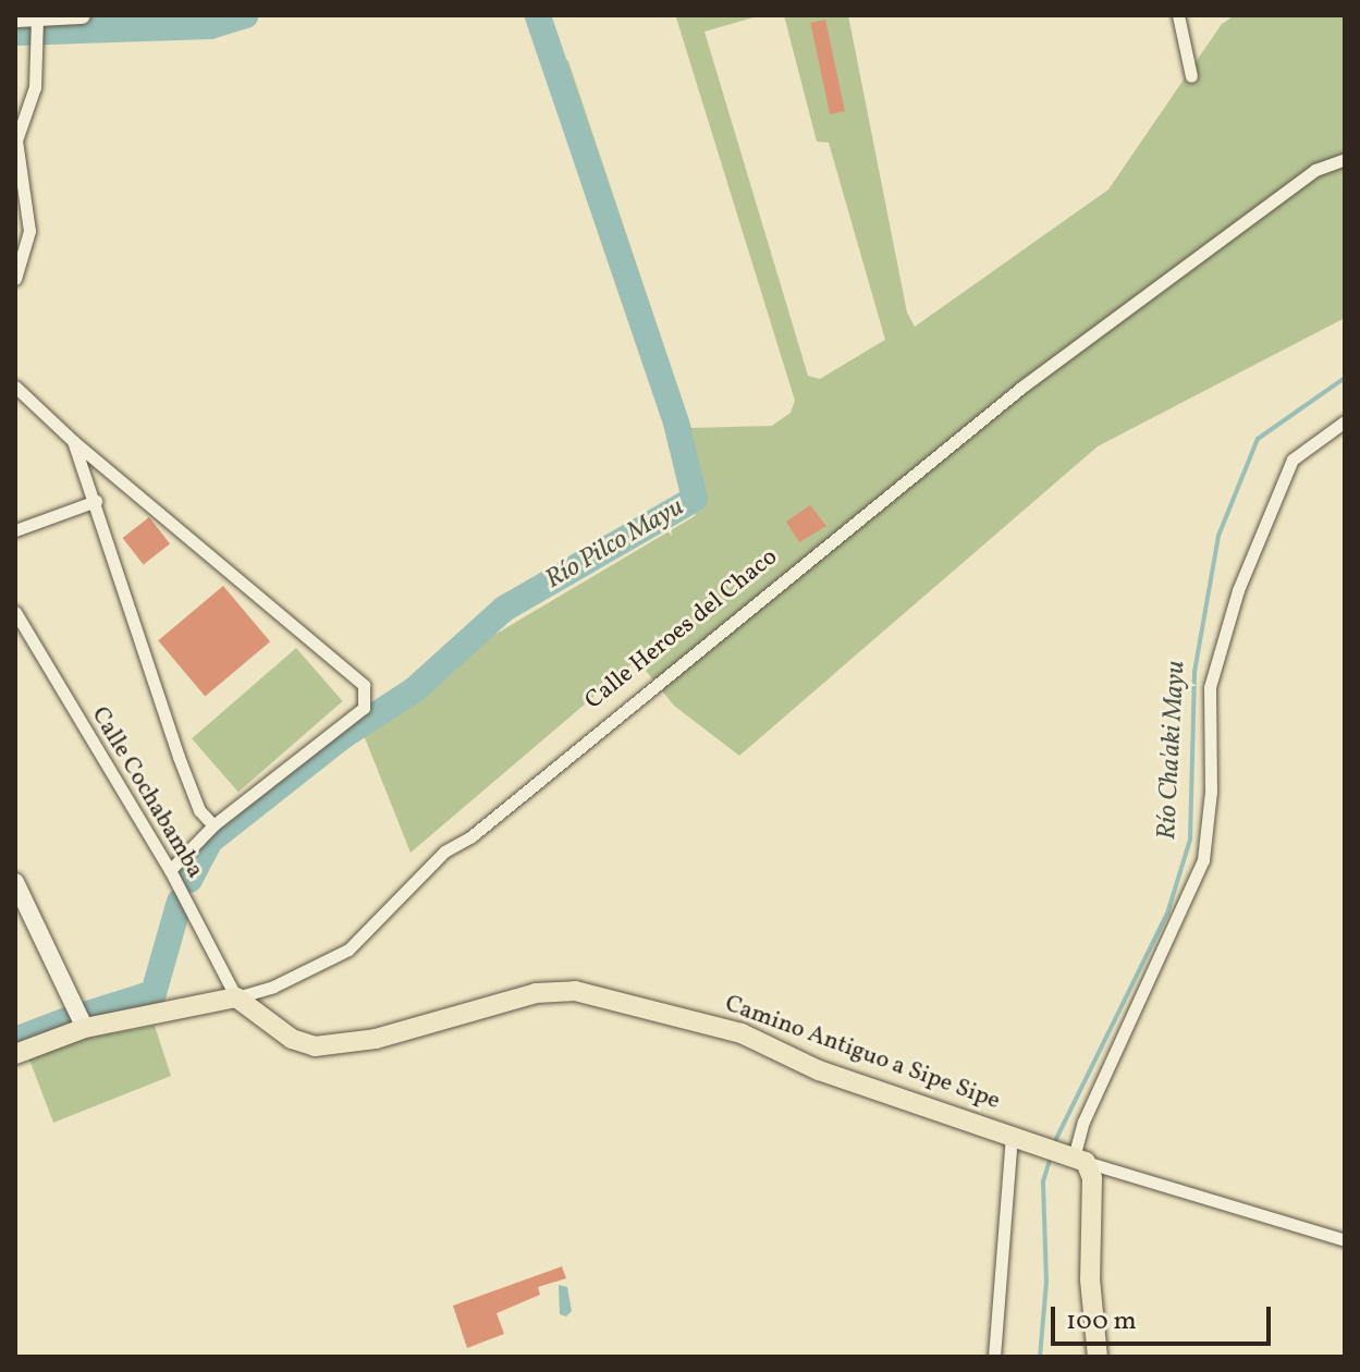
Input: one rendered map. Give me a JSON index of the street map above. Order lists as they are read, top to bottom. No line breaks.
{"streets":{"main road":["Calle Heroes del Chaco","Camino Antiguo a Sipe Sipe"],"street":["Calle Cochabamba"]},"crossings":[["Calle Heroes del Chaco","Calle Cochabamba"],["Calle Heroes del Chaco","Camino Antiguo a Sipe Sipe"],["Calle Cochabamba","Camino Antiguo a Sipe Sipe"]],"water":["Río Pilco Mayu","Río Cha'aki Mayu"],"scale_bar":"100 m"}
